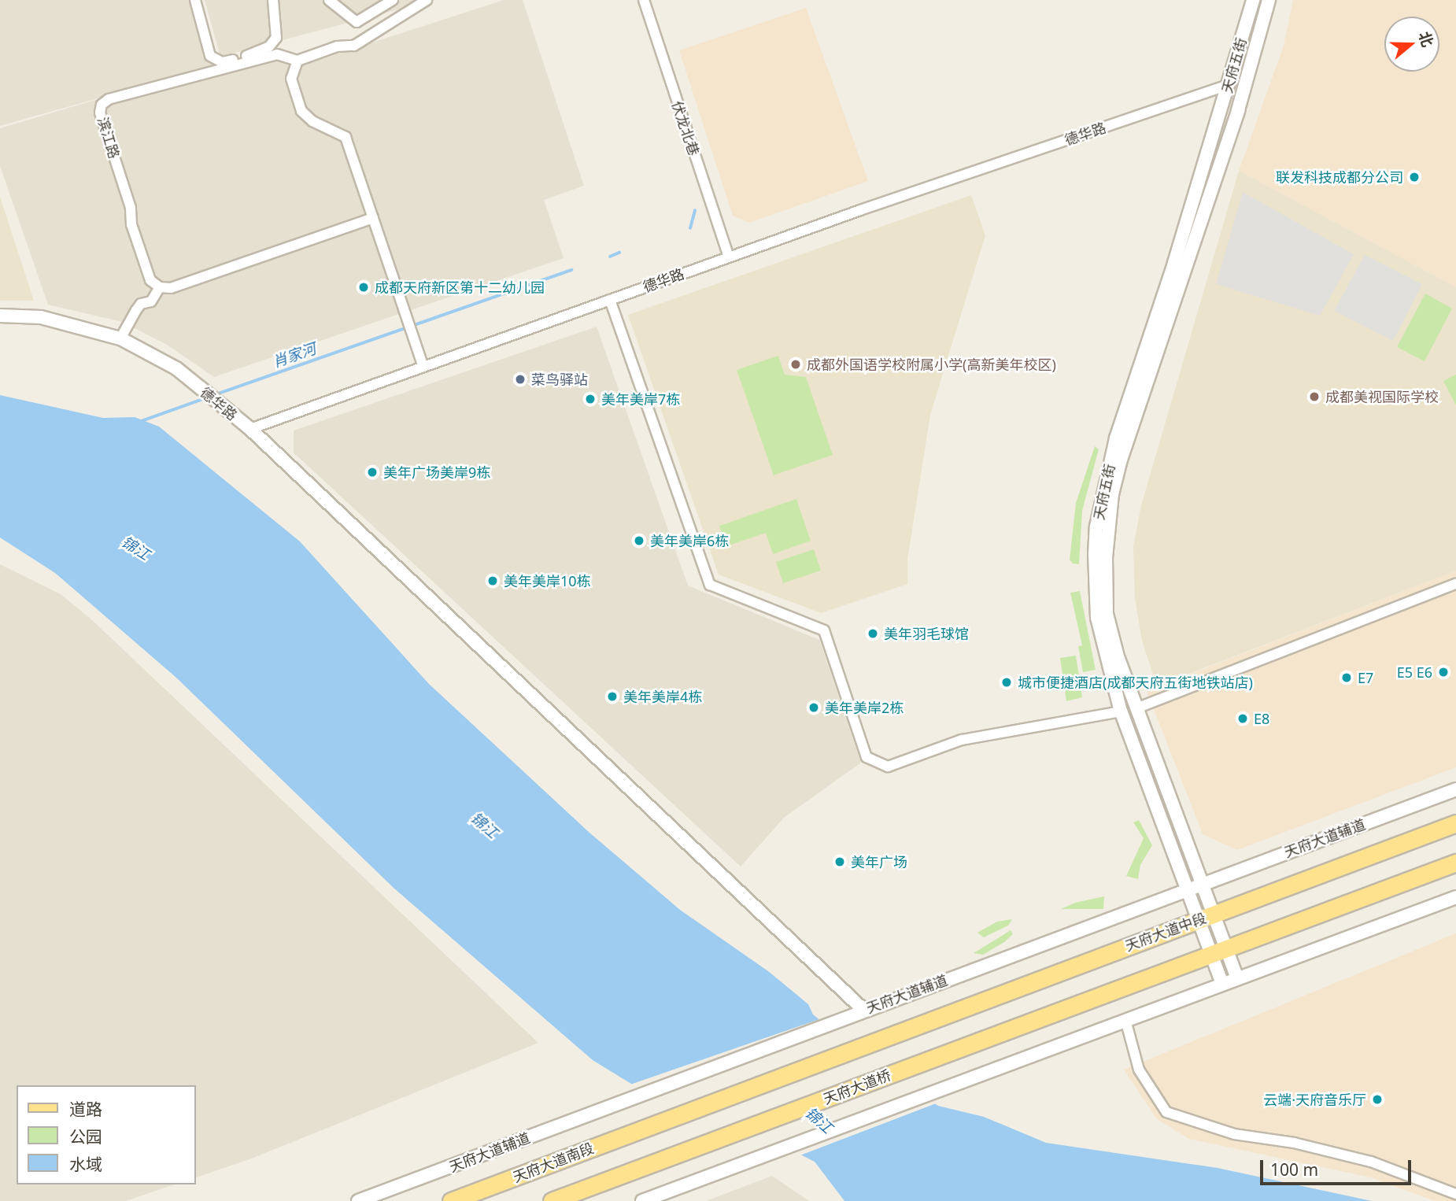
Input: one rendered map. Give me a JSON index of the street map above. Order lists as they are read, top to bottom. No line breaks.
{"streets":{"main road":["天府大道中段","天府大道桥","天府大道南段"],"street":["天府五街","伏龙北巷","德华路","滨江路","天府大道辅道"]},"crossings":[["天府五街","德华路"],["天府五街","天府大道辅道"],["天府五街","天府大道中段"],["天府五街","天府大道桥"],["伏龙北巷","德华路"],["天府大道中段","天府大道南段"]],"water":["肖家河","锦江"],"places":["联发科技成都分公司","成都天府新区第十二幼儿园","成都外国语学校附属小学(高新美年校区)","菜鸟驿站","成都美视国际学校","美年美岸7栋","美年广场美岸9栋","美年美岸6栋","美年美岸10栋","美年羽毛球馆","E5 E6","E7","城市便捷酒店(成都天府五街地铁站店)","美年美岸4栋","美年美岸2栋","E8","美年广场","云端·天府音乐厅"],"legend":["道路","公园","水域"],"scale_bar":"100 m","north":"right"}
